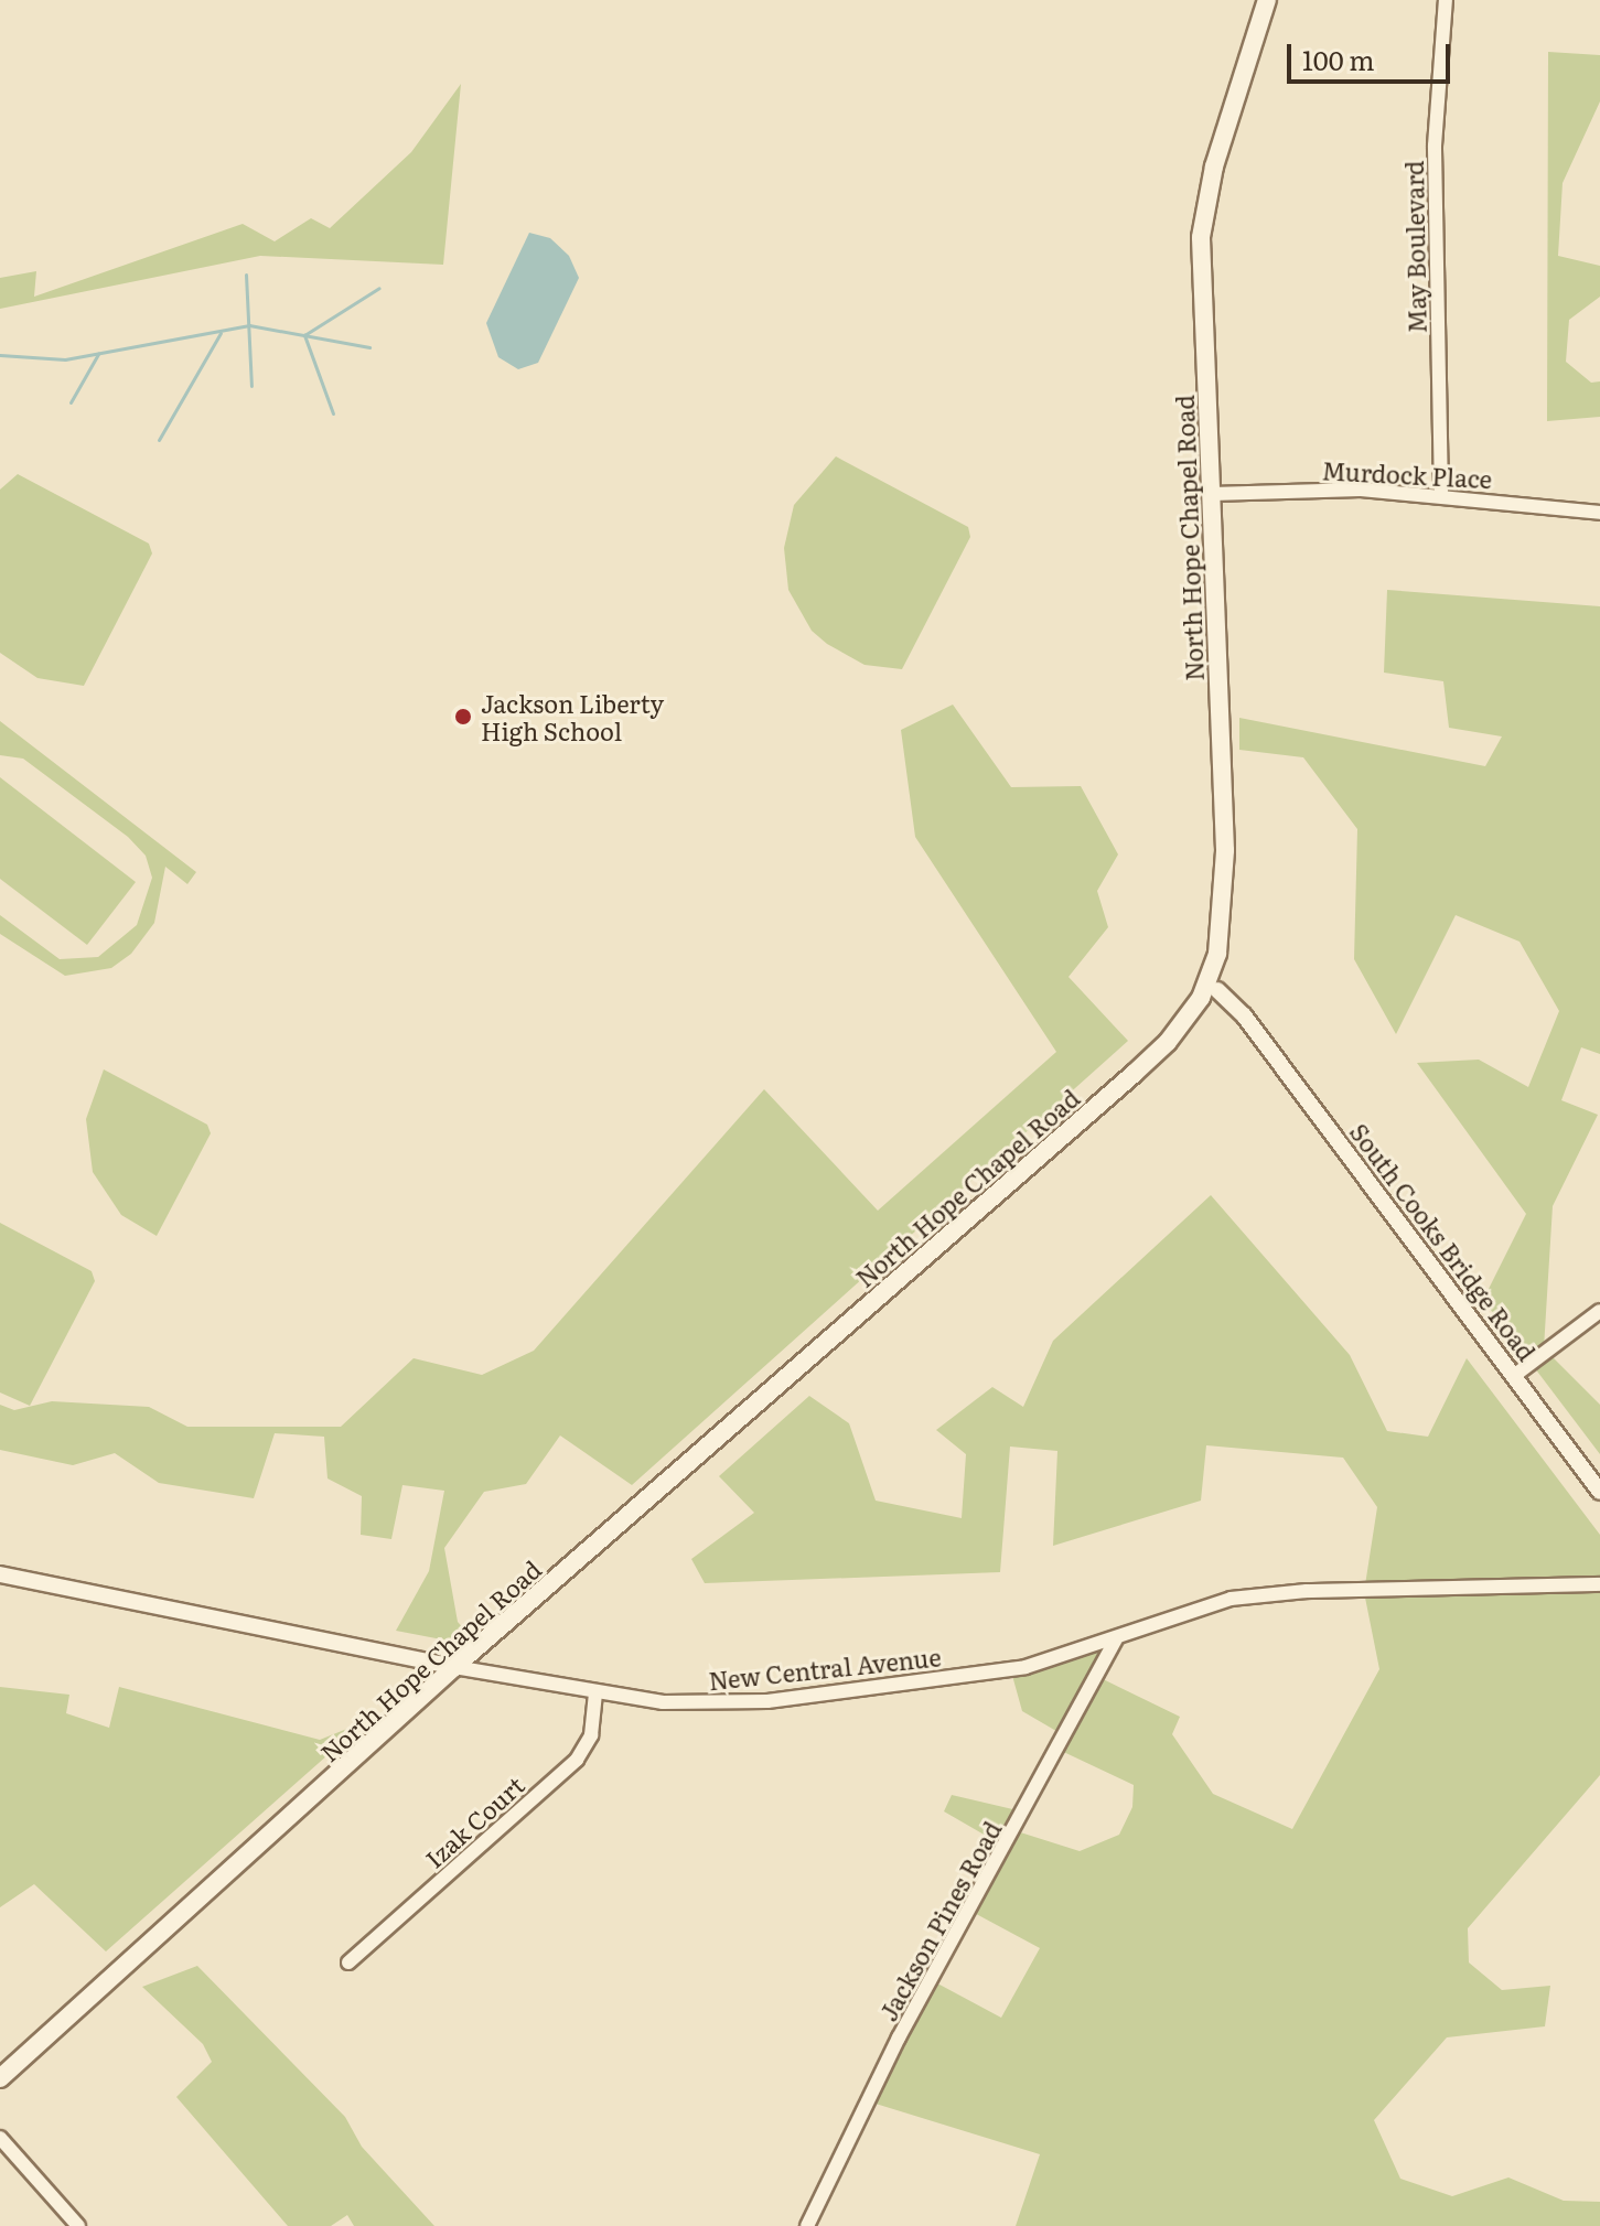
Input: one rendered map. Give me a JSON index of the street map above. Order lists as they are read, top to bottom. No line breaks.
{"streets":{"main road":["North Hope Chapel Road"],"street":["May Boulevard","Murdock Place","South Cooks Bridge Road","New Central Avenue","Izak Court","Jackson Pines Road"]},"crossings":[["May Boulevard","Murdock Place"],["Murdock Place","North Hope Chapel Road"],["North Hope Chapel Road","South Cooks Bridge Road"],["North Hope Chapel Road","New Central Avenue"],["New Central Avenue","Izak Court"],["New Central Avenue","Jackson Pines Road"]],"places":["Jackson Liberty High School"],"scale_bar":"100 m"}
